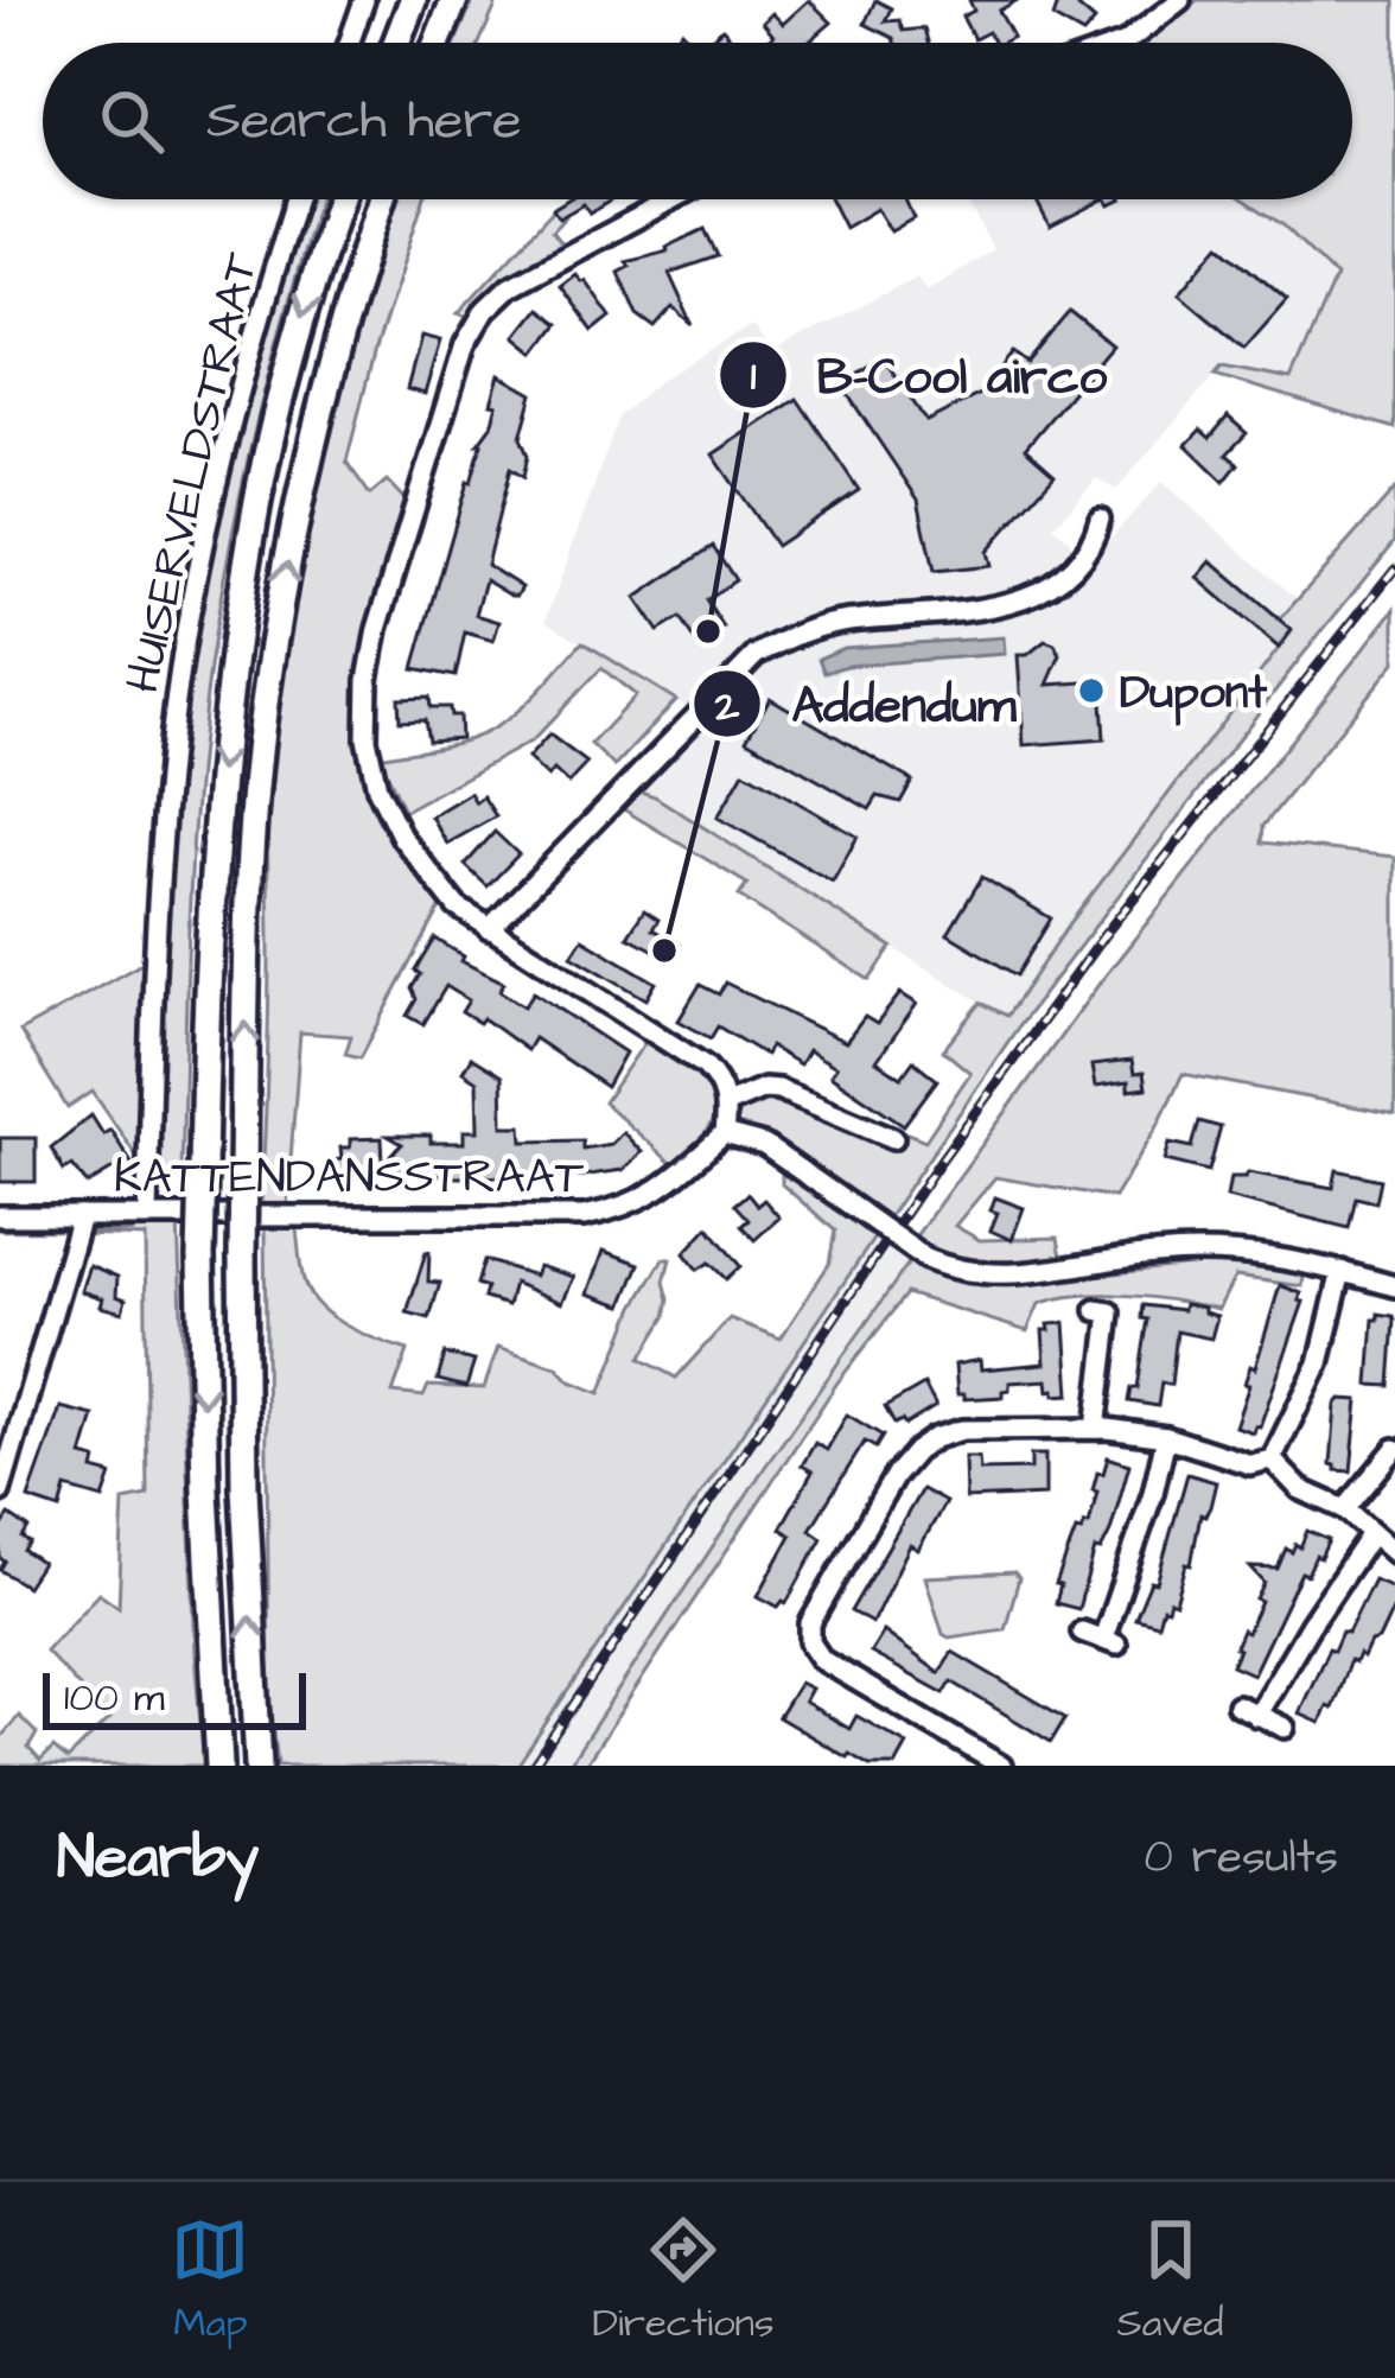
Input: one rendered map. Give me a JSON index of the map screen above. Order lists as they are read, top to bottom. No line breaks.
{"streets":{"street":["HUISERVELDSTRAAT","KATTENDANSSTRAAT"]},"crossings":[["HUISERVELDSTRAAT","KATTENDANSSTRAAT"]],"places":["B-Cool airco","Dupont","Addendum"],"scale_bar":"100 m","page":{"search":"Search here","scale":"100 m","heading":["Nearby","0 results"],"nav":["Map","Directions","Saved"]}}
